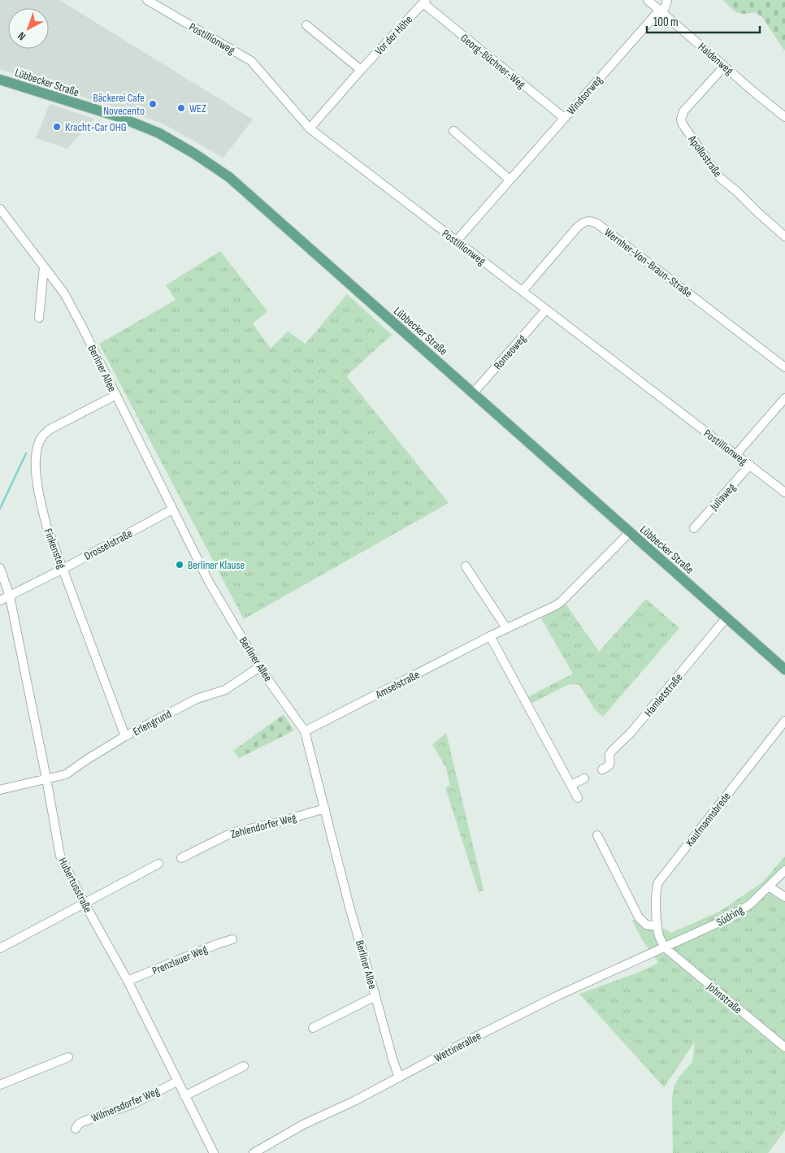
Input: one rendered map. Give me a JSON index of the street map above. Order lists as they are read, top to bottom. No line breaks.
{"streets":{"main road":["Lübbecker Straße"],"street":["Vor der Höhe","Postillionweg","Haldenweg","Georg-Büchner-Weg","Windsorweg","Apollostraße","Wernher-Von-Braun-Straße","Romeoweg","Berliner Allee","Juliaweg","Drosselstraße","Finkensteg","Amselstraße","Hamletstraße","Erlengrund","Kaufmannsbrede","Zehlendorfer Weg","Hubertusstraße","Südring","Prenzlauer Weg","Johnstraße","Wettinerallee","Wilmersdorfer Weg"]},"crossings":[["Vor der Höhe","Postillionweg"],["Vor der Höhe","Georg-Büchner-Weg"],["Postillionweg","Windsorweg"],["Postillionweg","Wernher-Von-Braun-Straße"],["Postillionweg","Romeoweg"],["Postillionweg","Juliaweg"],["Haldenweg","Windsorweg"],["Haldenweg","Apollostraße"],["Georg-Büchner-Weg","Windsorweg"],["Lübbecker Straße","Romeoweg"],["Lübbecker Straße","Amselstraße"],["Lübbecker Straße","Hamletstraße"],["Berliner Allee","Drosselstraße"],["Berliner Allee","Finkensteg"],["Berliner Allee","Amselstraße"],["Berliner Allee","Erlengrund"],["Berliner Allee","Zehlendorfer Weg"],["Berliner Allee","Wettinerallee"],["Drosselstraße","Finkensteg"],["Drosselstraße","Hubertusstraße"],["Finkensteg","Erlengrund"],["Erlengrund","Hubertusstraße"],["Kaufmannsbrede","Südring"],["Kaufmannsbrede","Johnstraße"],["Kaufmannsbrede","Wettinerallee"],["Hubertusstraße","Prenzlauer Weg"],["Hubertusstraße","Wilmersdorfer Weg"],["Südring","Johnstraße"],["Südring","Wettinerallee"],["Johnstraße","Wettinerallee"]],"places":["Bäckerei Cafe Novecento","WEZ","Kracht-Car OHG","Berliner Klause"],"scale_bar":"100 m","north":"bottom left"}
